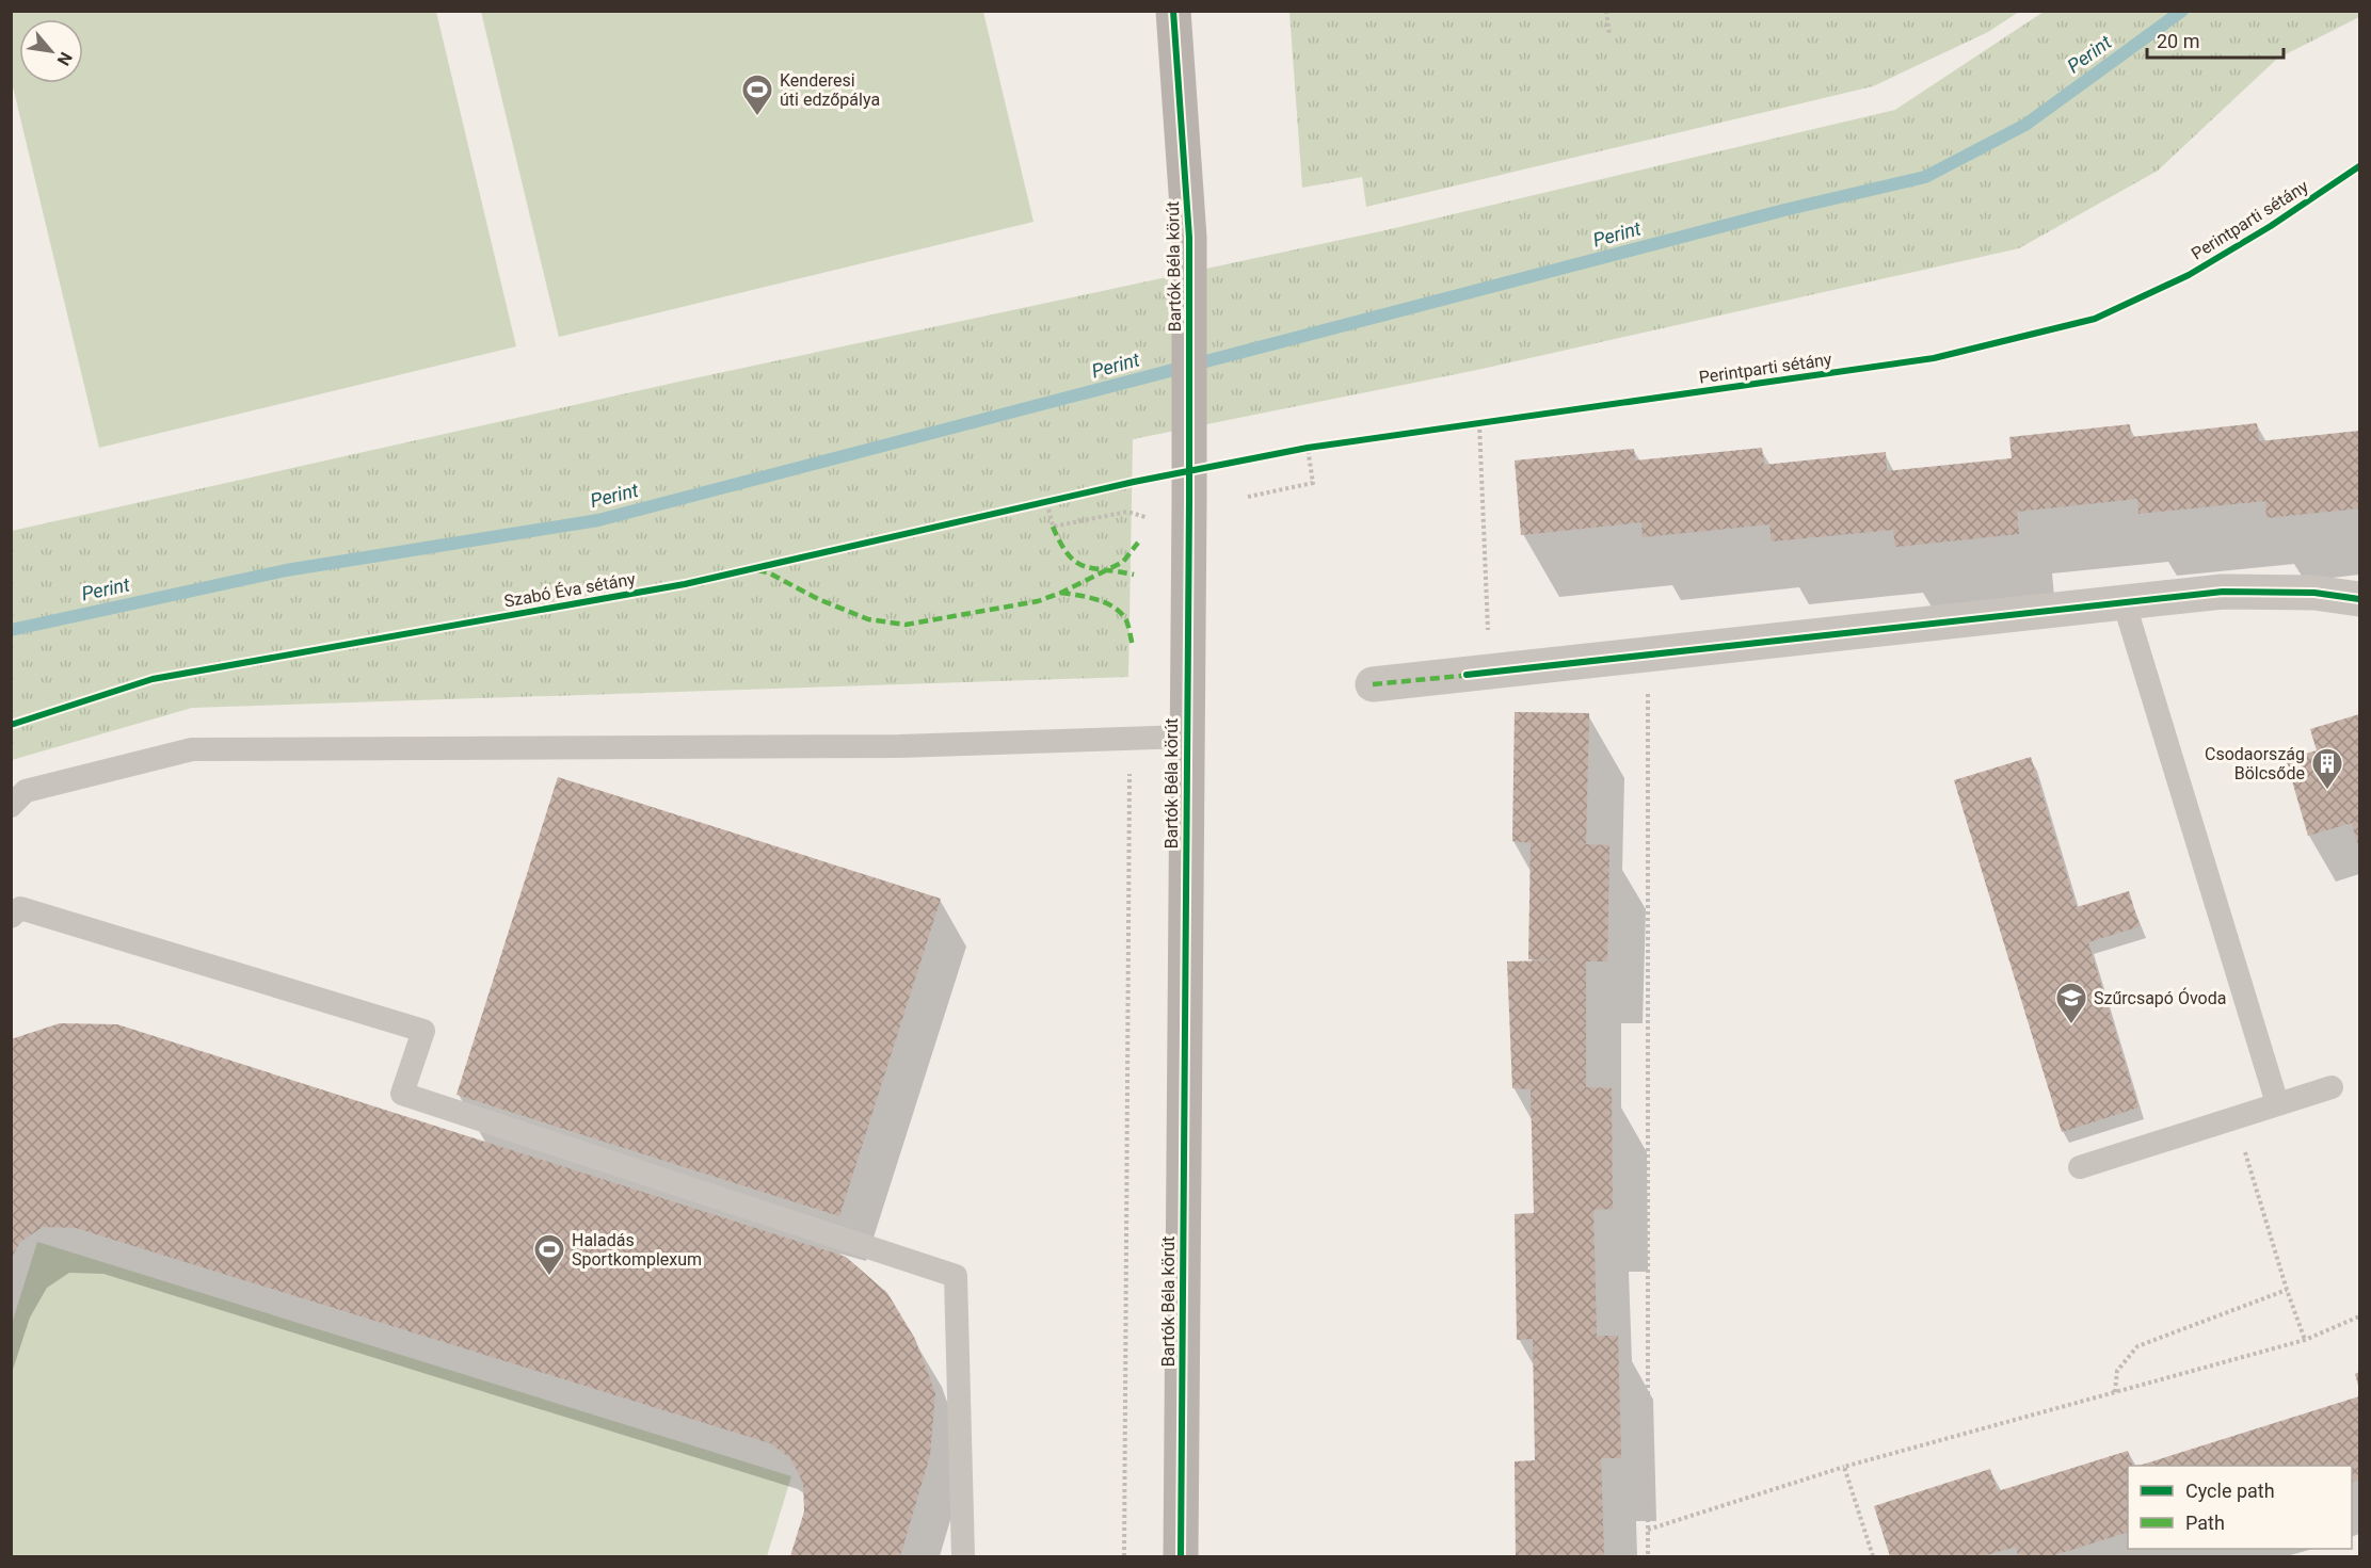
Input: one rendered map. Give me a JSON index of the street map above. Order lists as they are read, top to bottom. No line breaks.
{"streets":{"street":["Bartók Béla körút"],"cycle path":["Perintparti sétány"]},"water":["Perint"],"places":{"sports":["Kenderesi úti edzőpálya","Haladás Sportkomplexum"],"building":["Csodaország Bölcsőde"],"school or university":["Szűrcsapó Óvoda"]},"legend":["Cycle path","Path"],"scale_bar":"20 m","north":"bottom right"}
